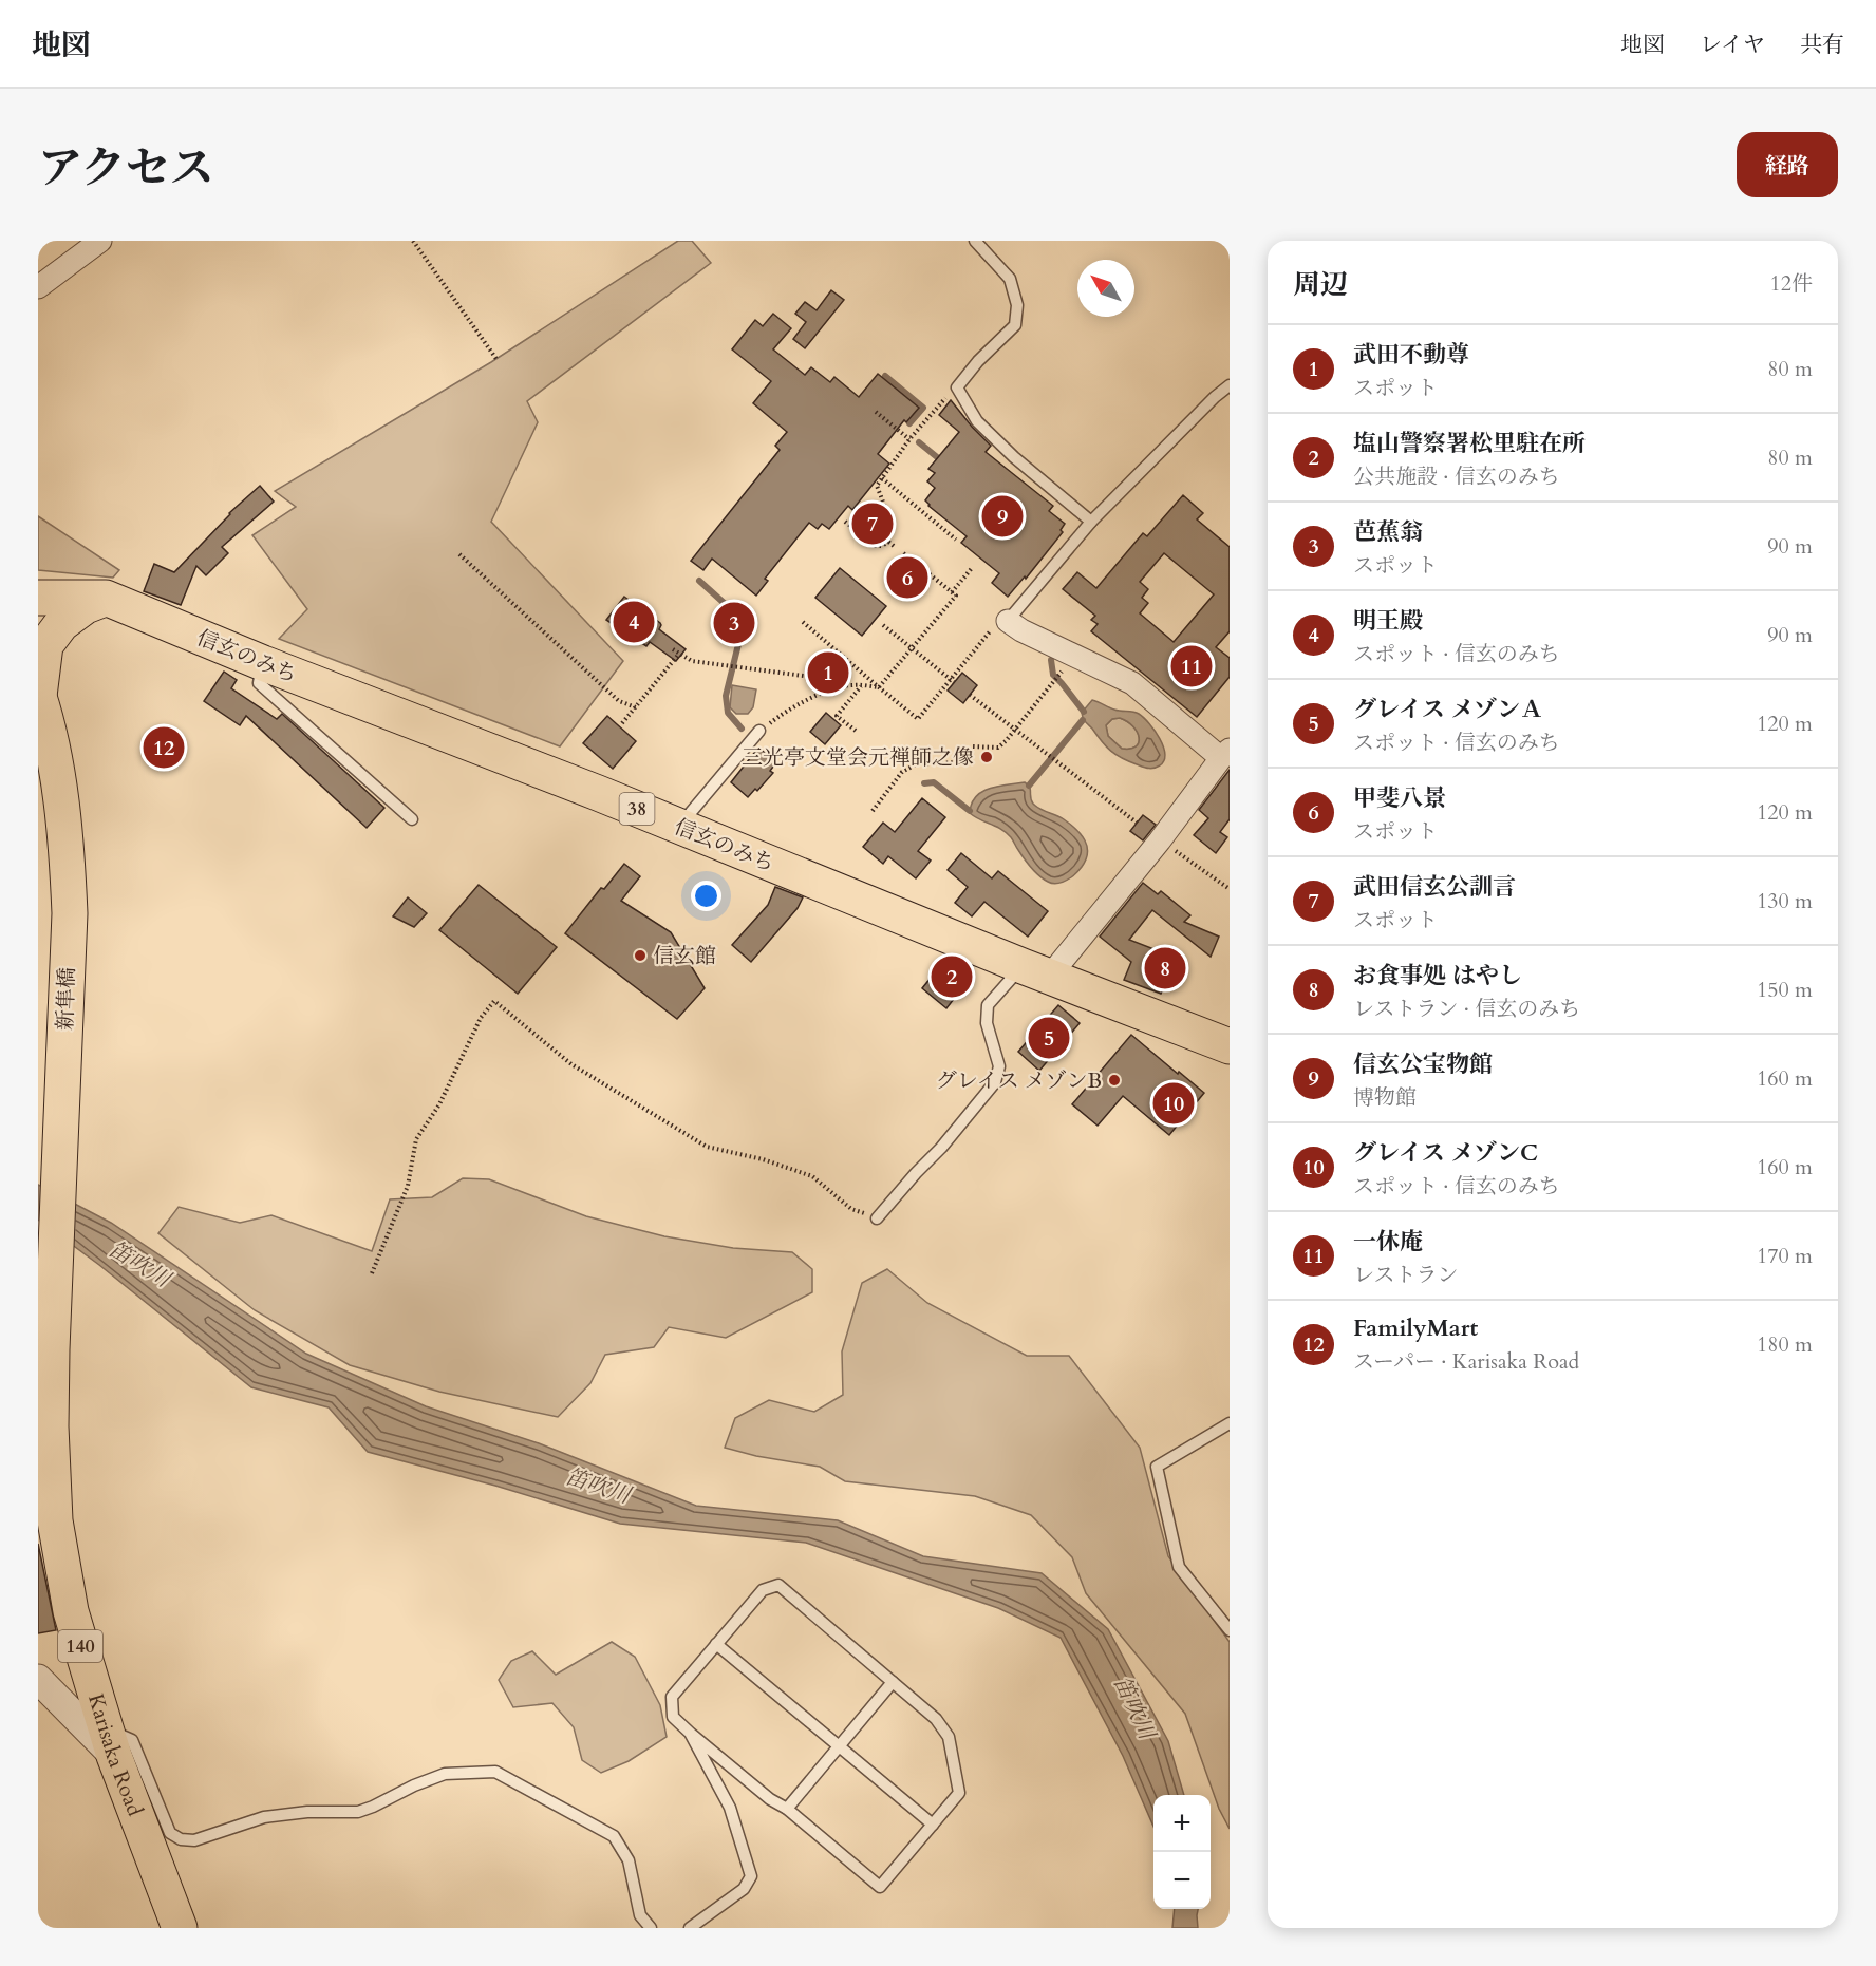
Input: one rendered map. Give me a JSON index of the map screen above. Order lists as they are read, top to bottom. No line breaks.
{"streets":{"main road":["信玄のみち","38","新隼橋","140","Karisaka Road"]},"crossings":[["新隼橋","Karisaka Road"]],"water":["笛吹川"],"places":["三光亭文堂会元禅師之像","信玄館","グレイス メゾンB"],"north":"top left","page":{"header":"地図","nav":["地図","レイヤ","共有"],"title":"アクセス","buttons":"経路","heading":["周辺","12件"],"list":[{"mark":"1","name":"武田不動尊","note":"スポット","value":"80 m"},{"mark":"2","name":"塩山警察署松里駐在所","note":"公共施設 · 信玄のみち","value":"80 m"},{"mark":"3","name":"芭蕉翁","note":"スポット","value":"90 m"},{"mark":"4","name":"明王殿","note":"スポット · 信玄のみち","value":"90 m"},{"mark":"5","name":"グレイス メゾンＡ","note":"スポット · 信玄のみち","value":"120 m"},{"mark":"6","name":"甲斐八景","note":"スポット","value":"120 m"},{"mark":"7","name":"武田信玄公訓言","note":"スポット","value":"130 m"},{"mark":"8","name":"お食事処 はやし","note":"レストラン · 信玄のみち","value":"150 m"},{"mark":"9","name":"信玄公宝物館","note":"博物館","value":"160 m"},{"mark":"10","name":"グレイス メゾンC","note":"スポット · 信玄のみち","value":"160 m"},{"mark":"11","name":"一休庵","note":"レストラン","value":"170 m"},{"mark":"12","name":"FamilyMart","note":"スーパー · Karisaka Road","value":"180 m"}],"pins":["9","7","6","4","3","11","1","12","8","2","5","10"],"map_buttons":["+","−"]}}
